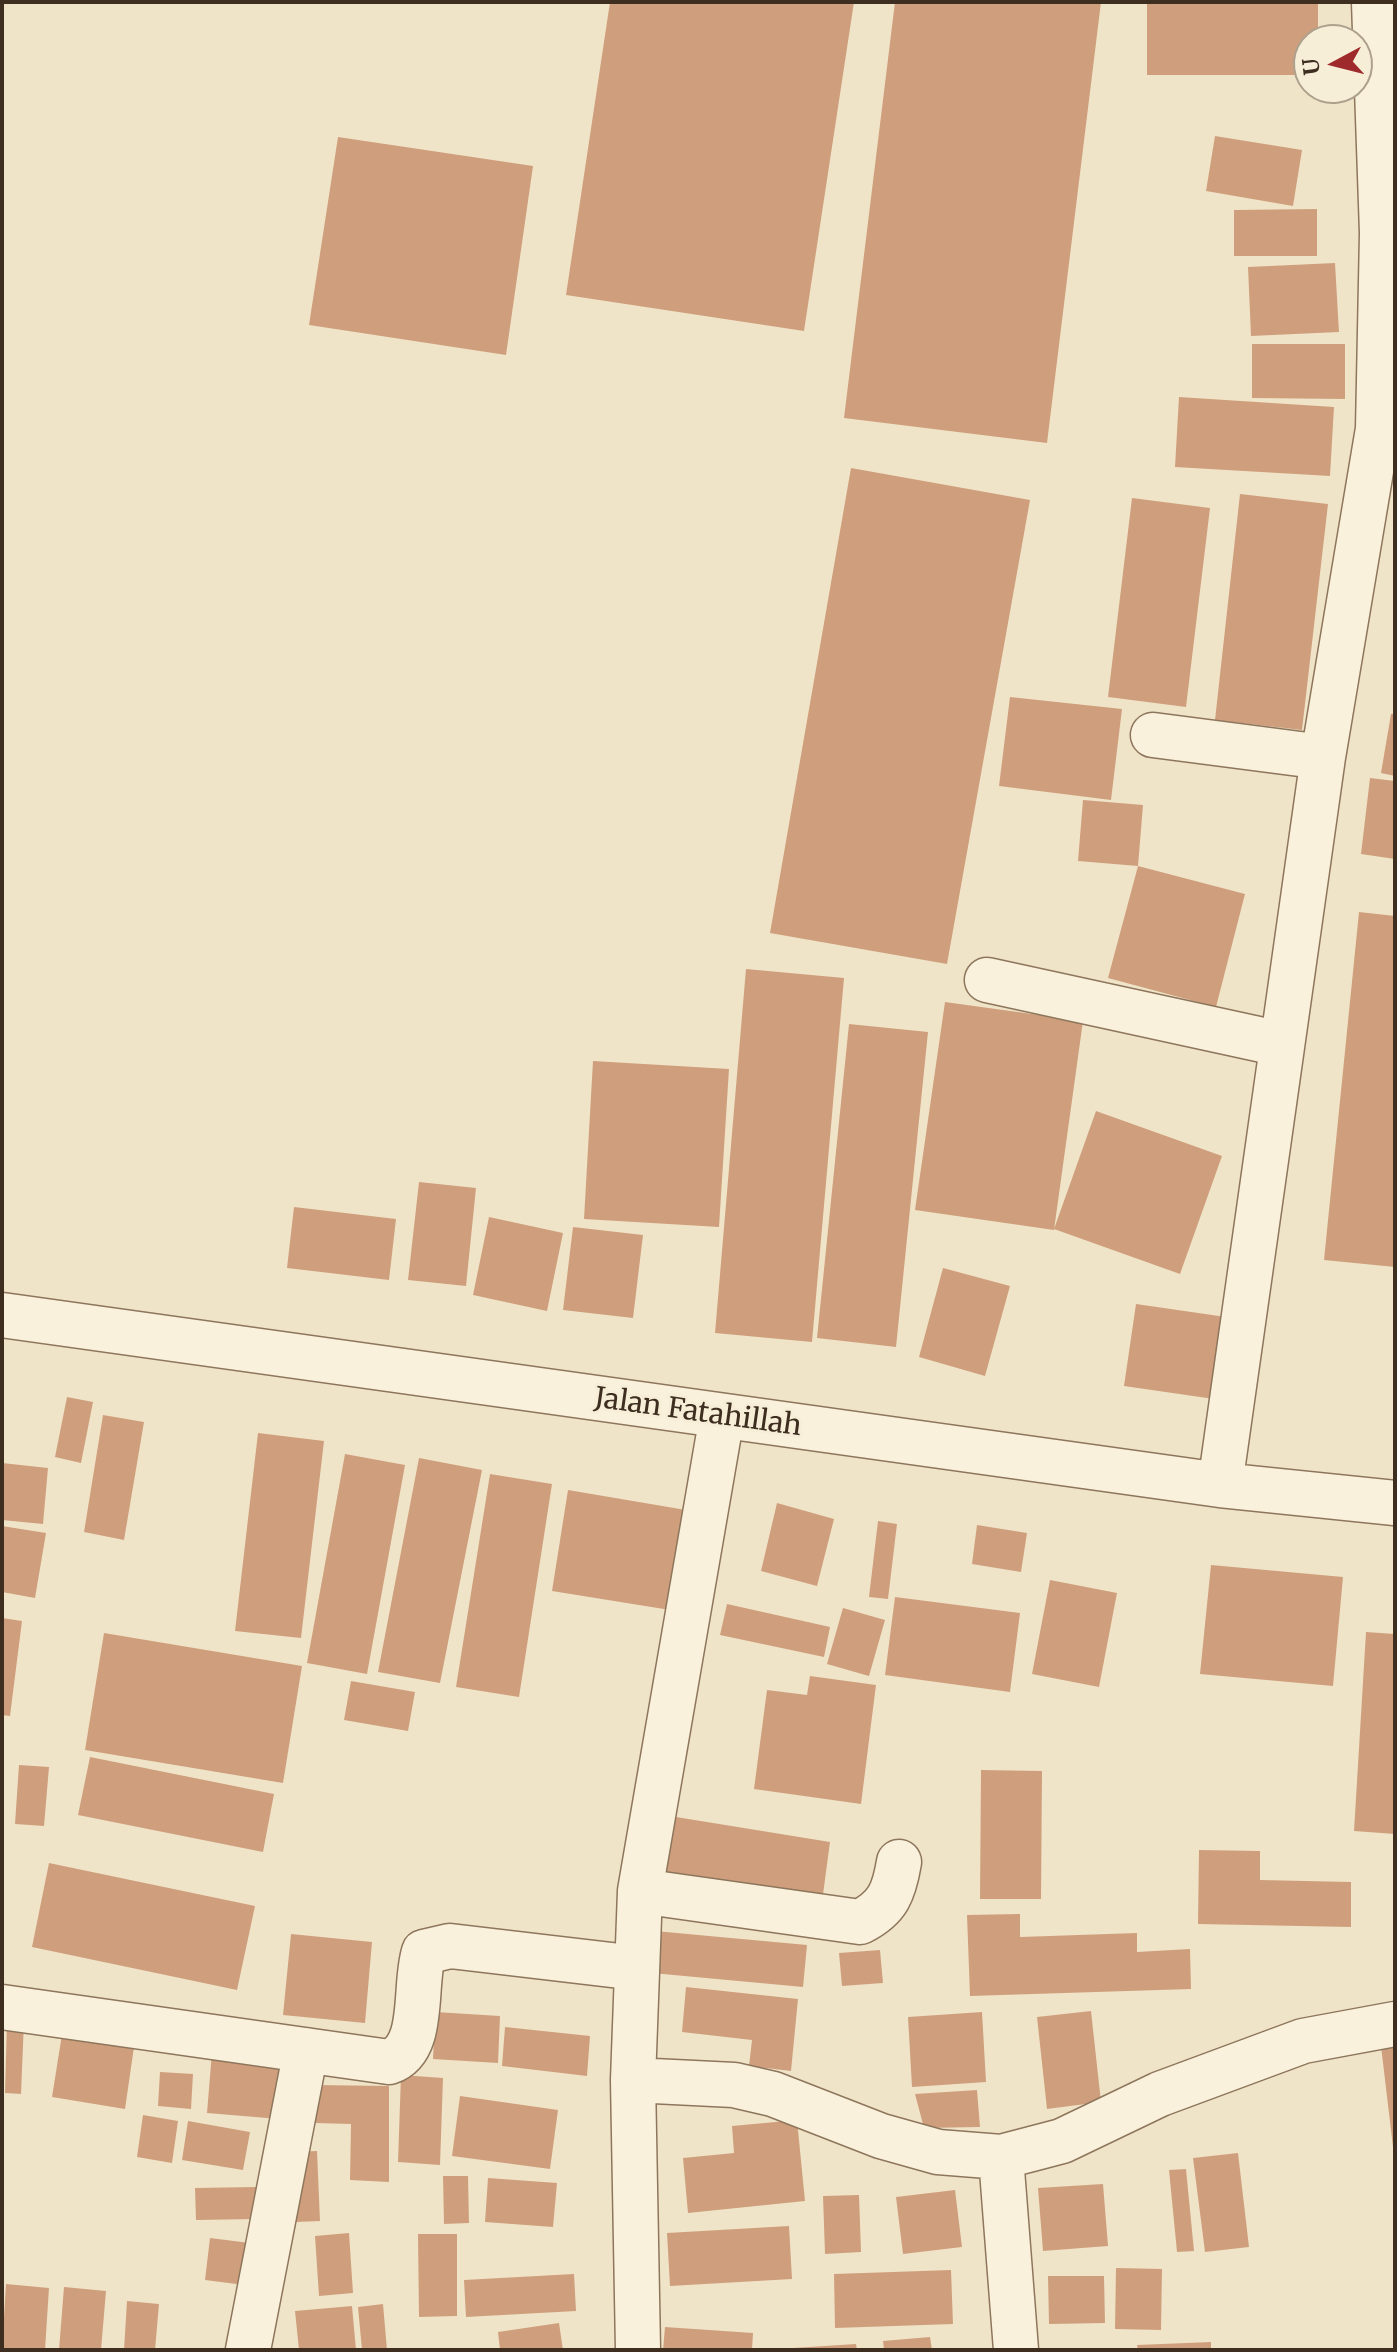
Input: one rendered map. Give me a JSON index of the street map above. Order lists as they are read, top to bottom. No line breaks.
{"streets":{"street":["Jalan Fatahillah"]},"north":"left"}
